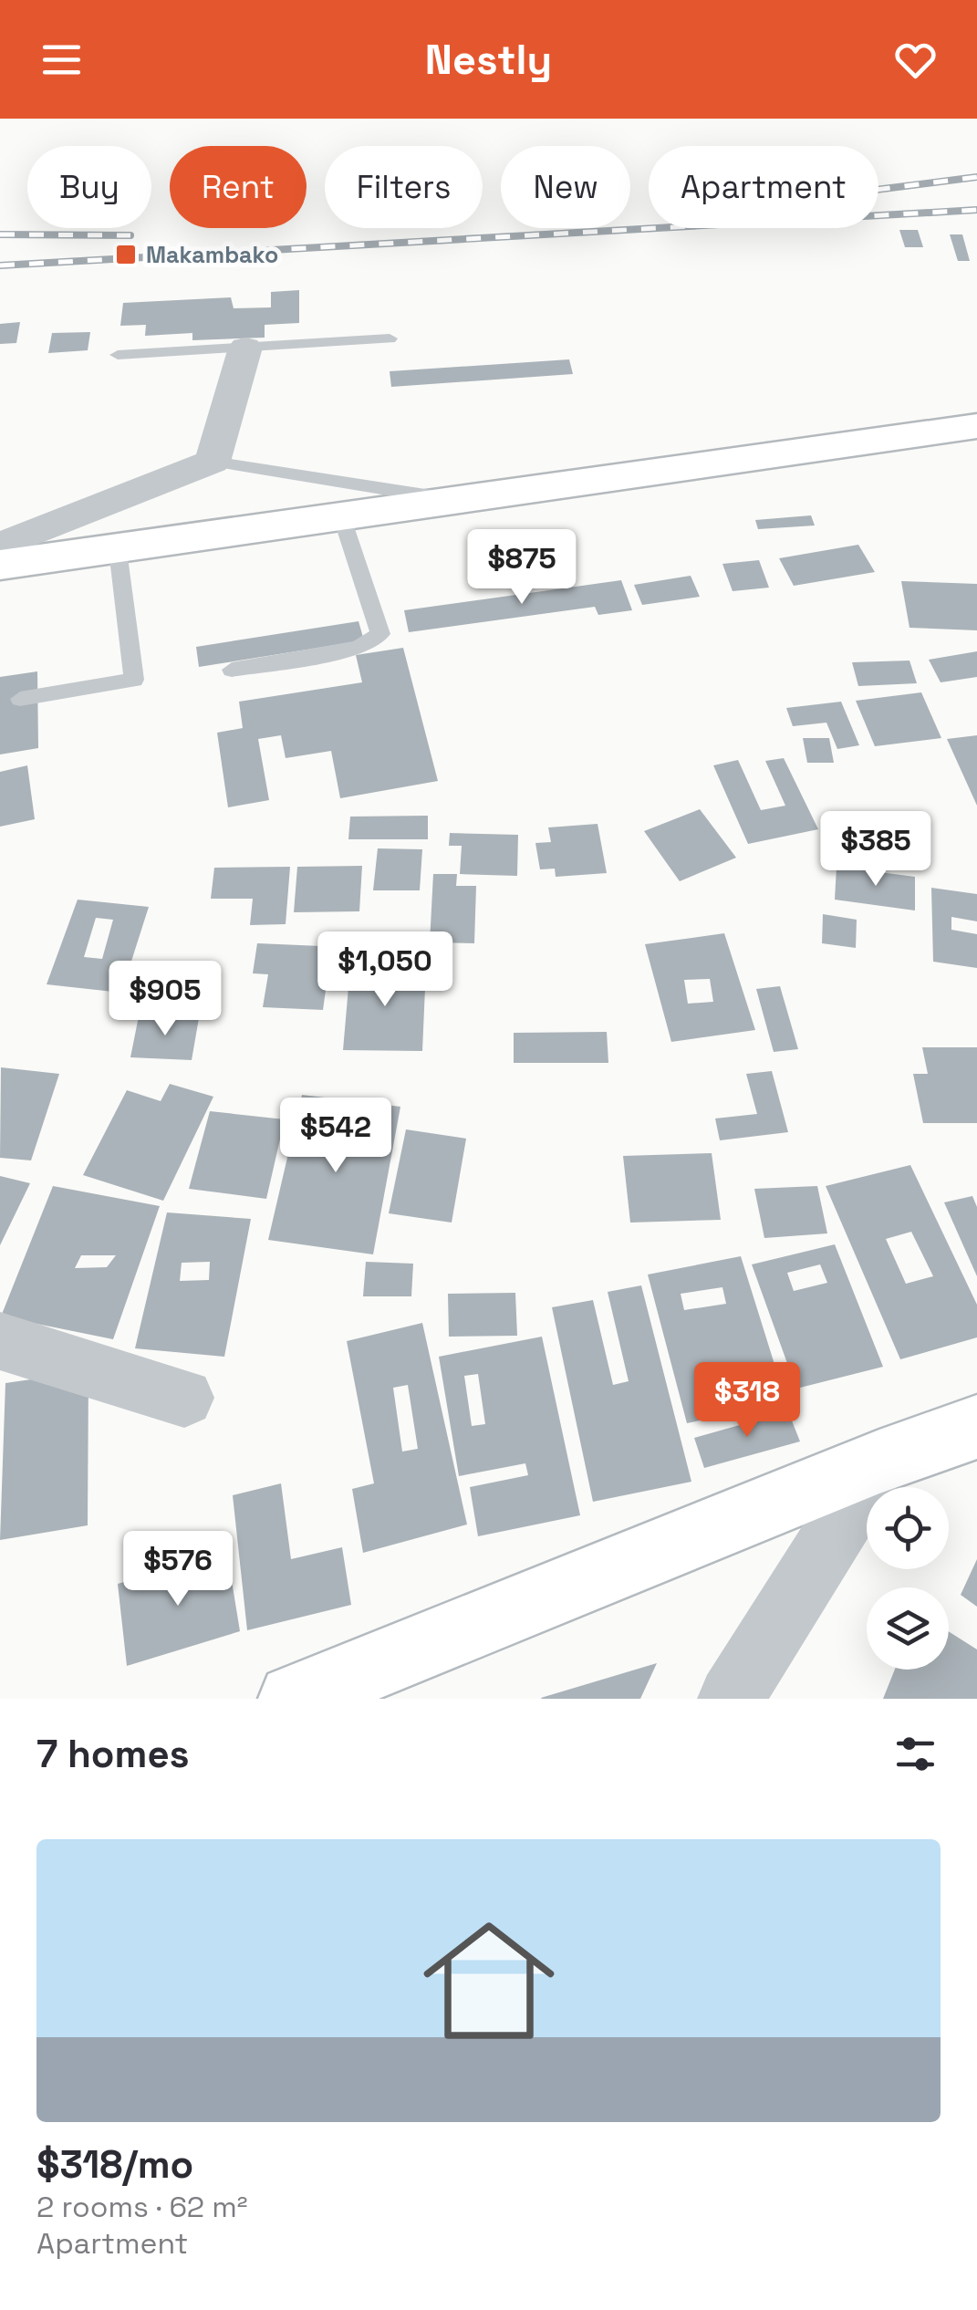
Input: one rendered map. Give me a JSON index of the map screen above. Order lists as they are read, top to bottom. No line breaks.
{"places":{"transit":["Makambako"]},"page":{"header":"Nestly","chip":["Buy","Rent","Filters","New","Apartment"],"price":["$875","$385","$1,050","$905","$542","$318","$576"],"heading":"7 homes","list":[{"name":"$318/mo","note":"2 rooms · 62 m² · Apartment"}]}}
